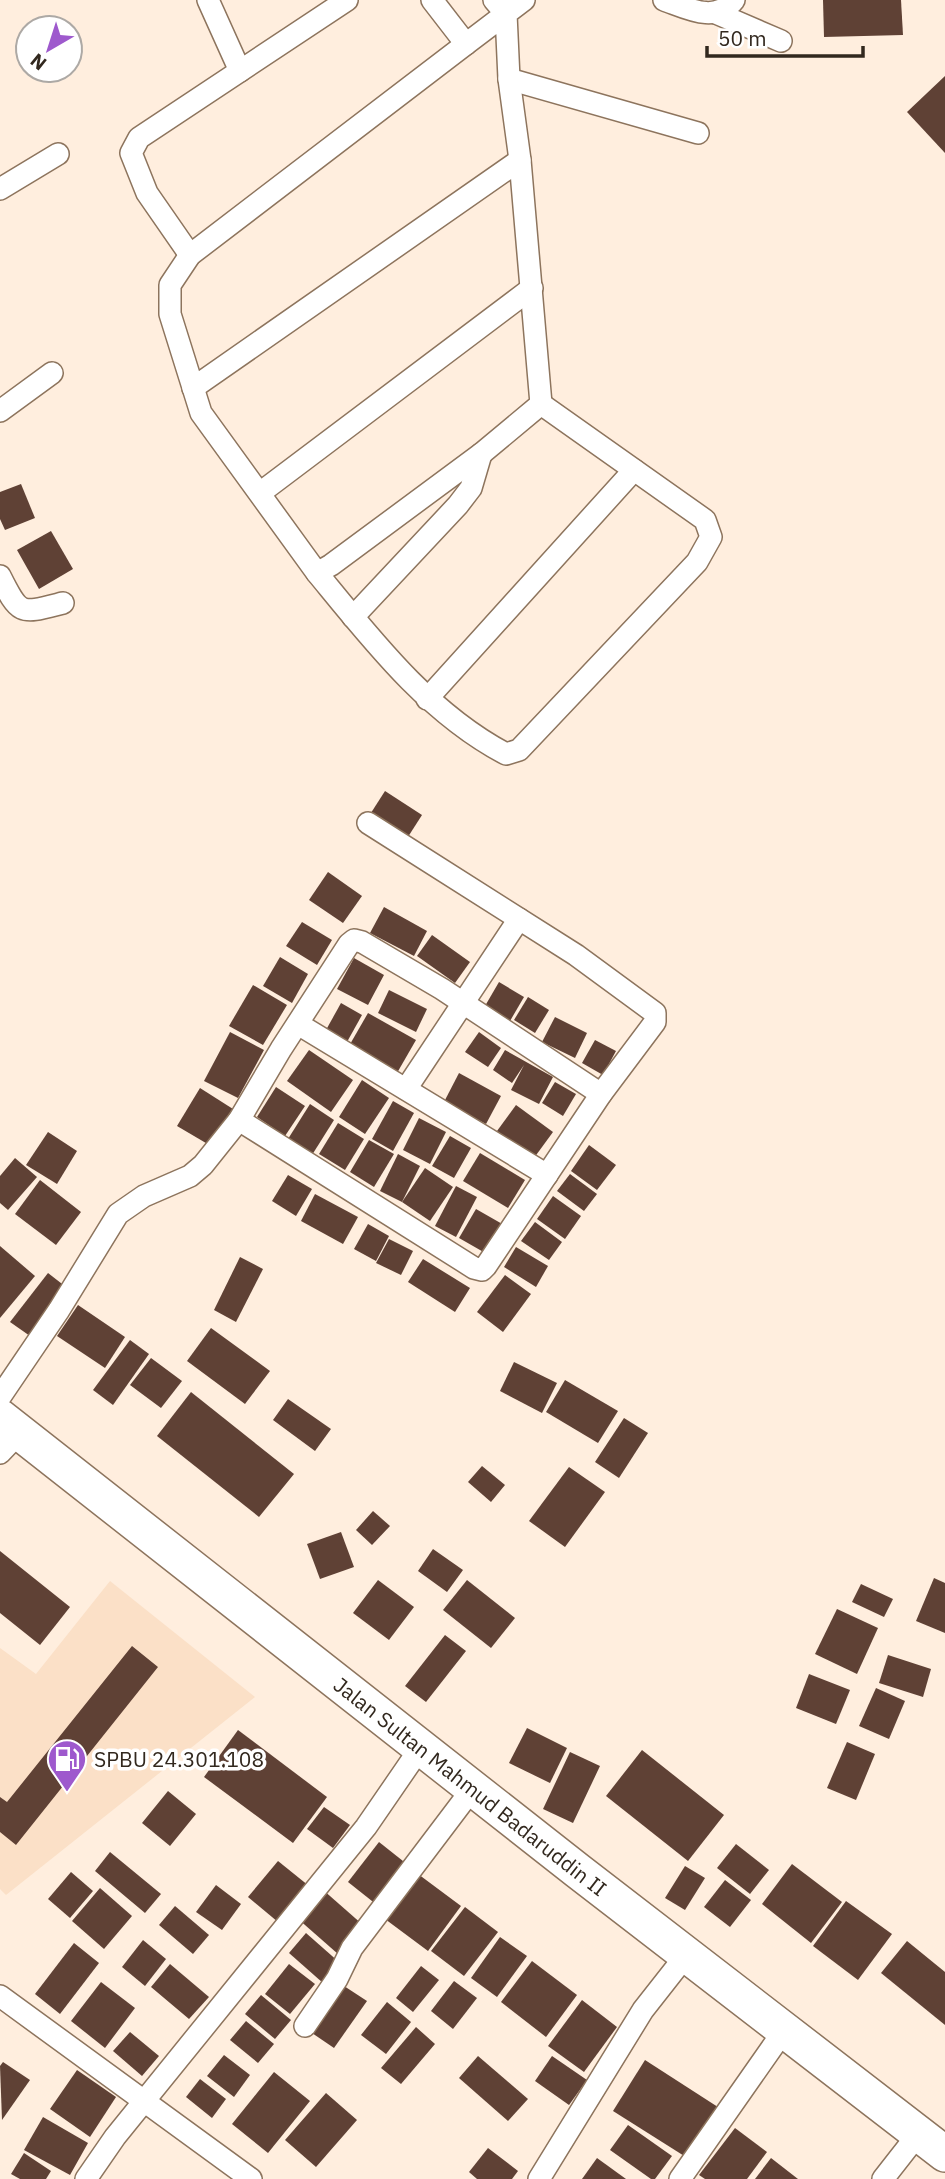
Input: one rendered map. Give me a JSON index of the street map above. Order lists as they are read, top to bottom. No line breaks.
{"streets":{"highway":["Jalan Sultan Mahmud Badaruddin II"]},"places":{"fuel station":["SPBU 24.301.108"]},"scale_bar":"50 m","north":"bottom left"}
